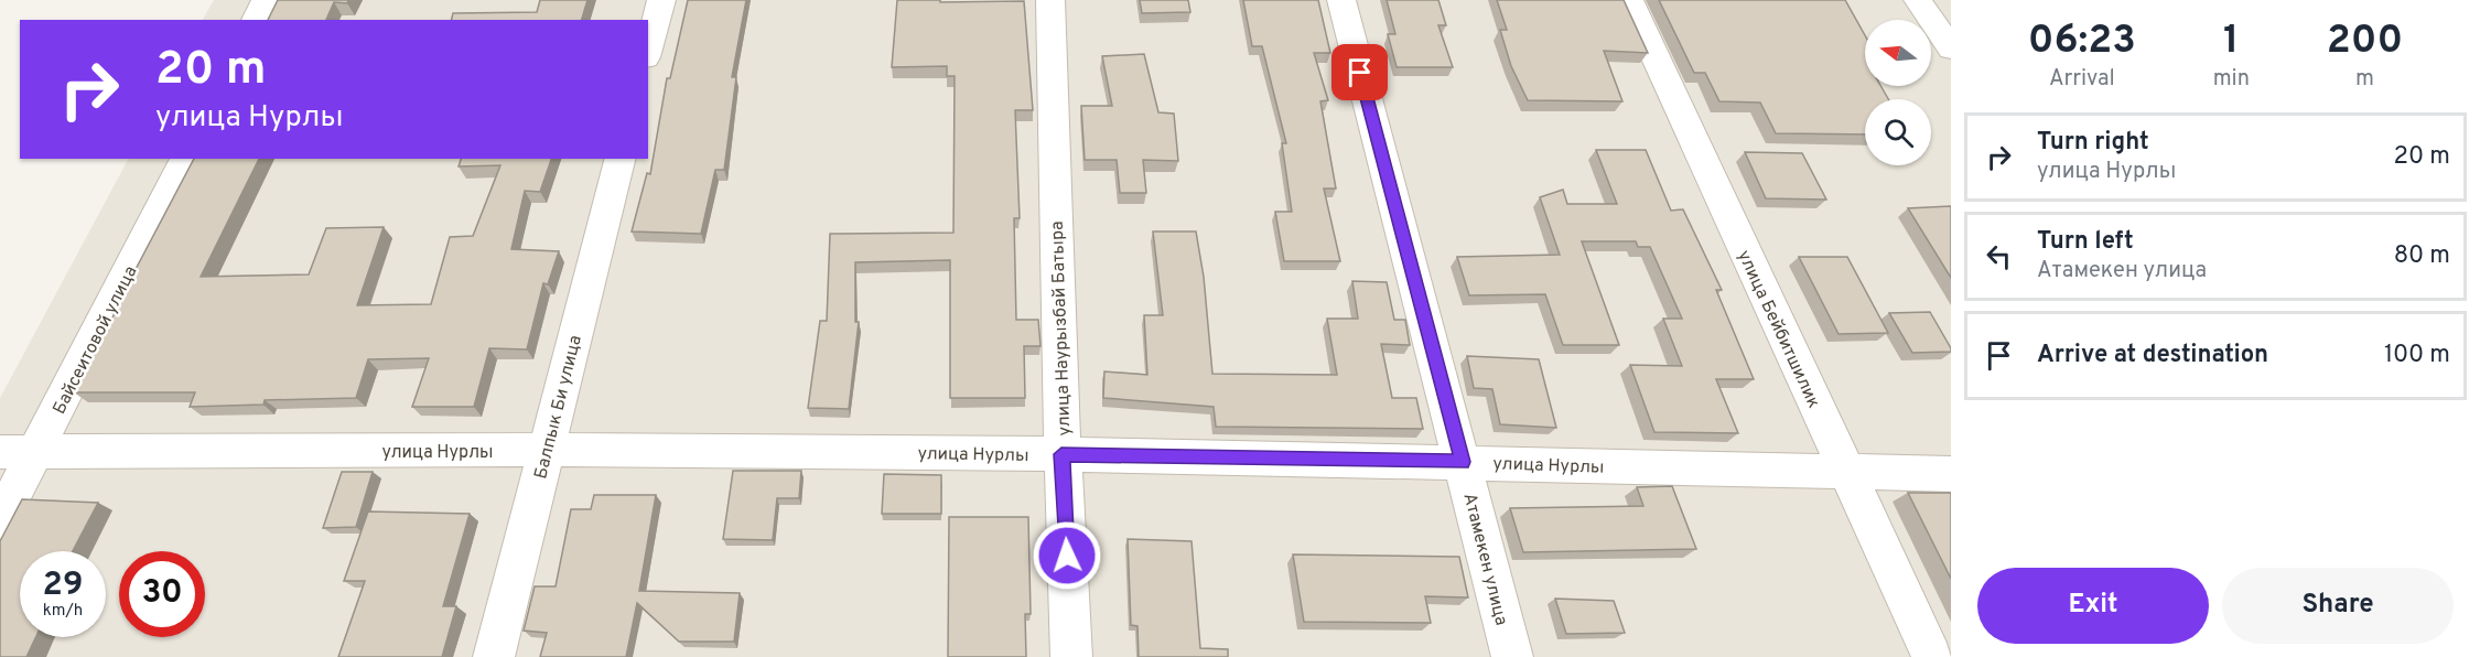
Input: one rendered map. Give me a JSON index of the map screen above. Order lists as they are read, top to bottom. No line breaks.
{"streets":{"street":["улица Наурызбай Батыра","улица Бейбитшилик","Байсеитовой улица","Балпык Би улица","улица Нурлы","Атамекен улица"]},"crossings":[["улица Наурызбай Батыра","улица Нурлы"],["улица Бейбитшилик","улица Нурлы"],["Байсеитовой улица","улица Нурлы"],["Балпык Би улица","улица Нурлы"],["улица Нурлы","Атамекен улица"]],"north":"left","page":{"eta":["06:23","Arrival","1","min","200","m"],"turn":["20 m","улица Нурлы"],"list":[{"name":"Turn right","note":"улица Нурлы","value":"20 m"},{"name":"Turn left","note":"Атамекен улица","value":"80 m"},{"name":"Arrive at destination","value":"100 m"}],"speed":"29 km/h","limit":"30","buttons":["Exit","Share"]}}
